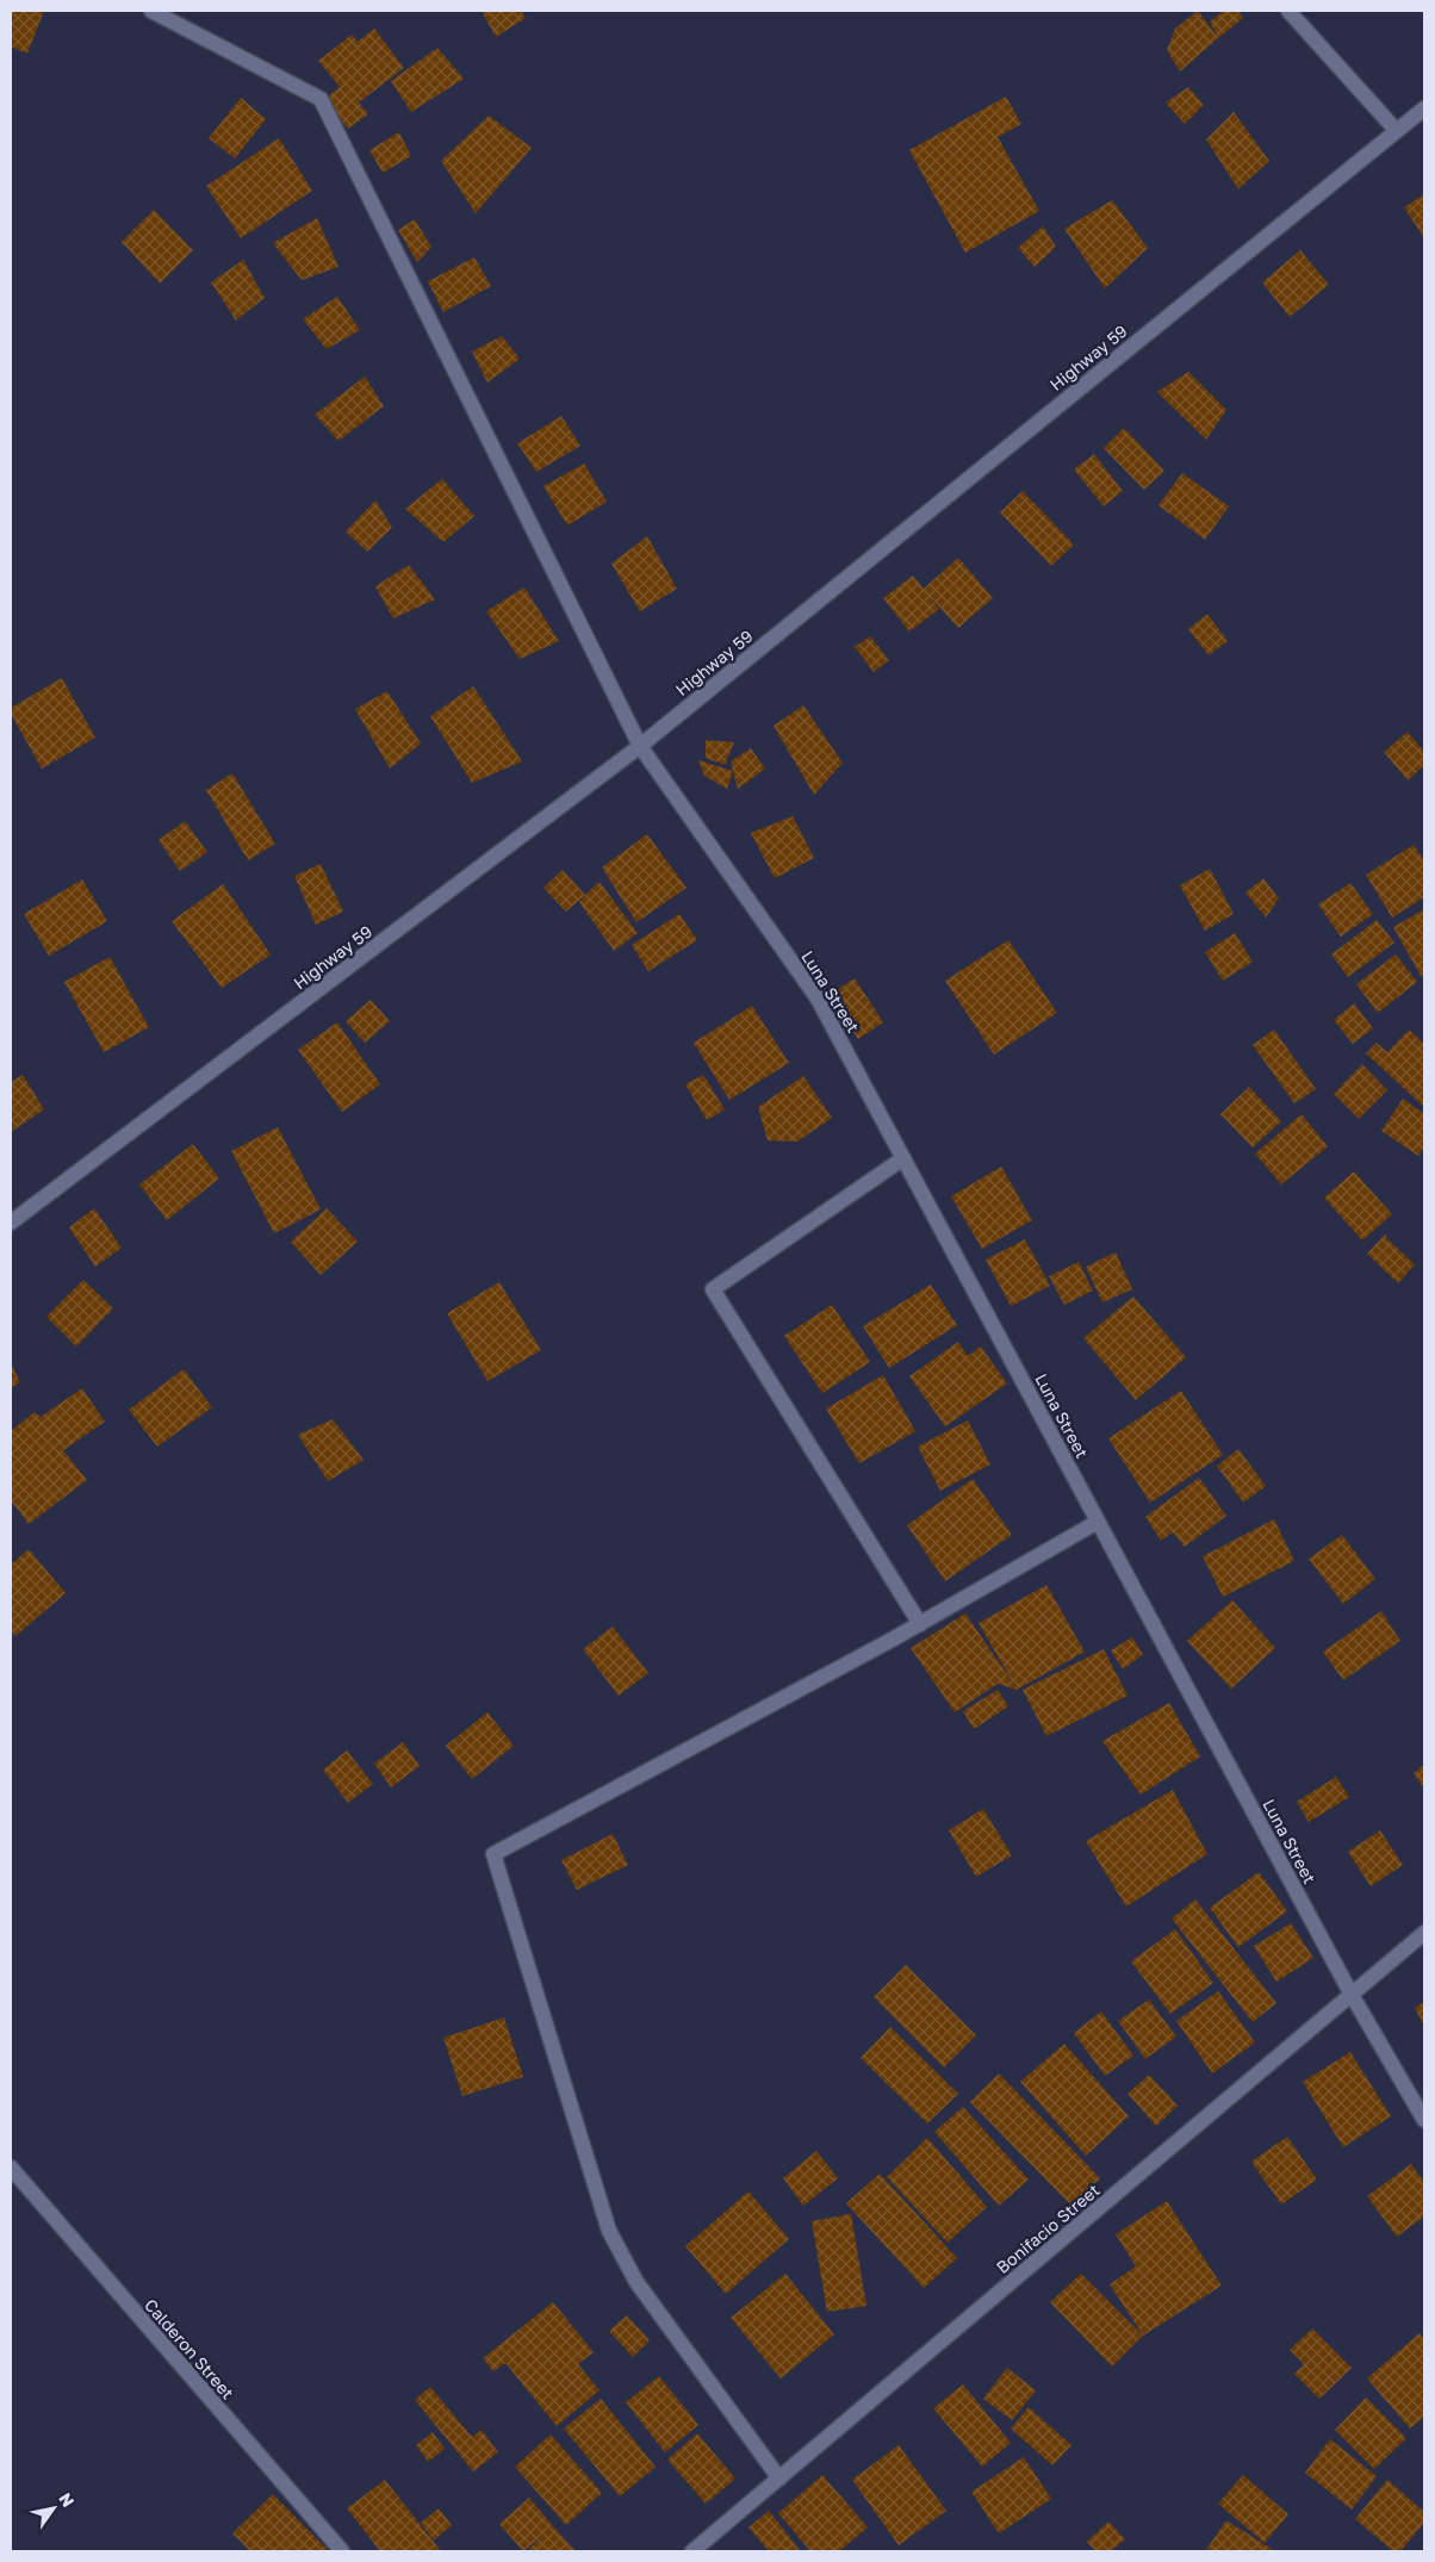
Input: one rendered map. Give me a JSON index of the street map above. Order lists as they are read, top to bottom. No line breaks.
{"streets":{"street":["Highway 59","Luna Street","Bonifacio Street","Calderon Street"]},"crossings":[["Highway 59","Luna Street"],["Luna Street","Bonifacio Street"]],"north":"top right"}
